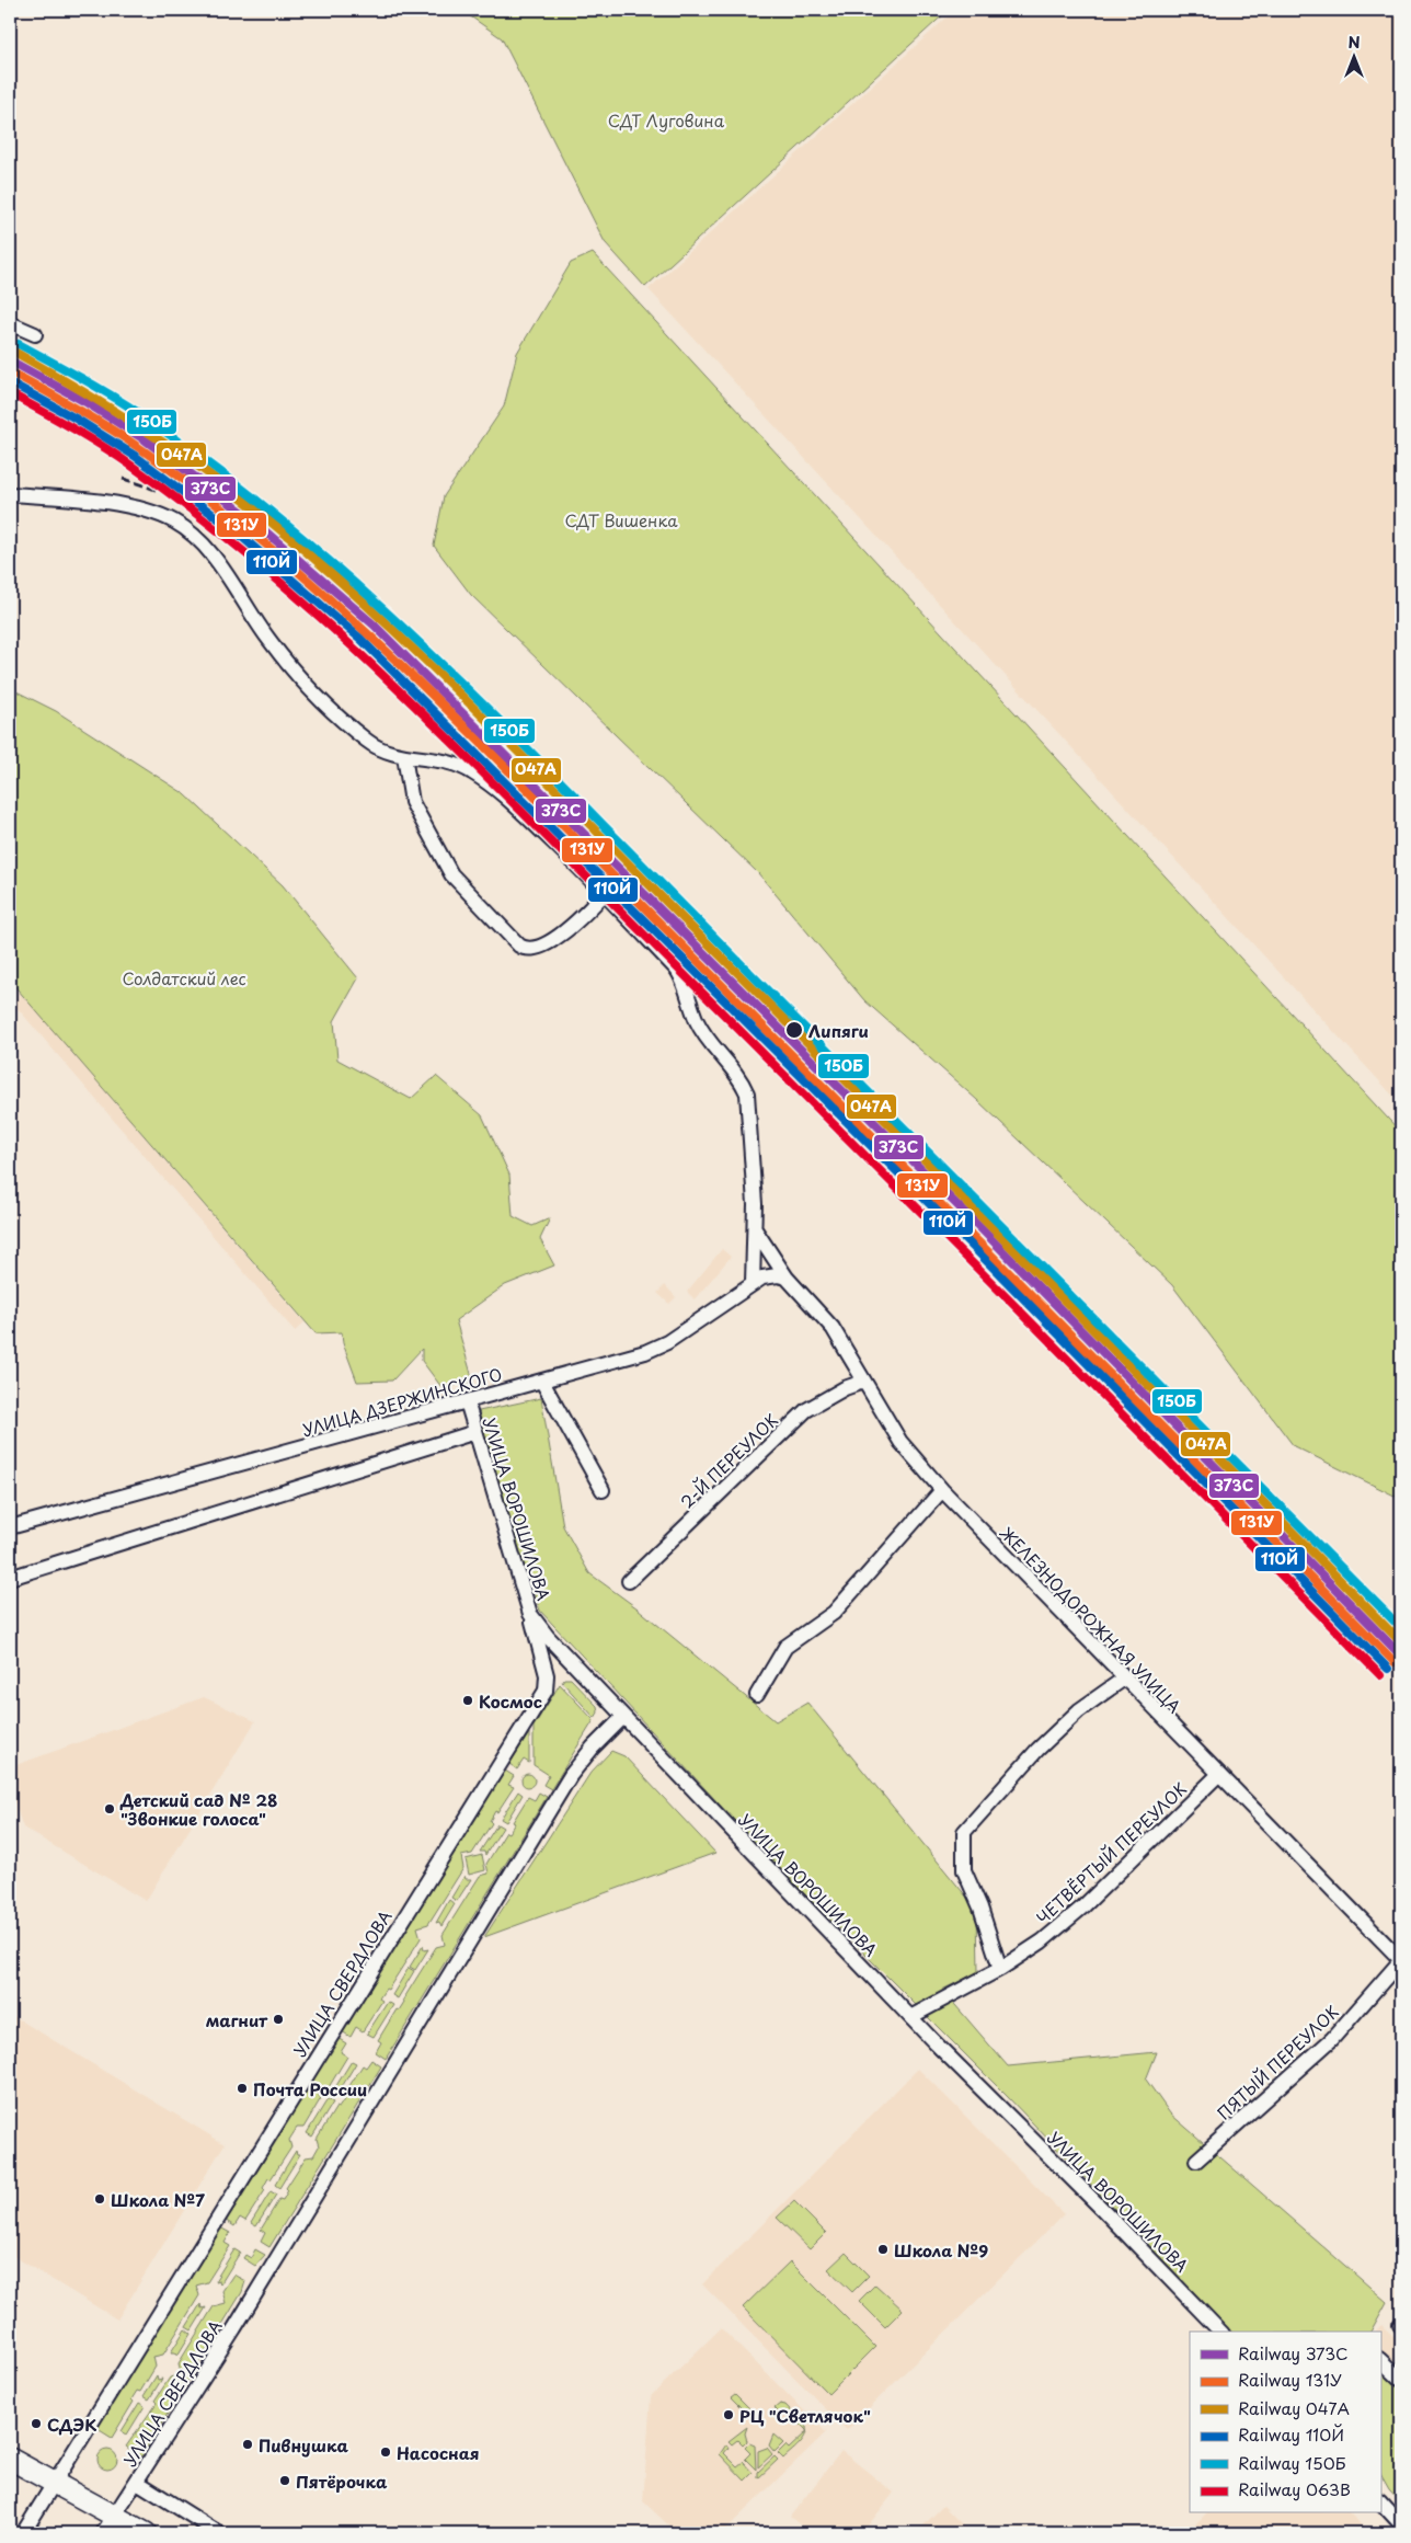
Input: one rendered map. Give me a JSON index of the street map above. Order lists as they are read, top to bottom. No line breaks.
{"streets":{"street":["УЛИЦА ДЗЕРЖИНСКОГО","2-Й ПЕРЕУЛОК","УЛИЦА ВОРОШИЛОВА","ЖЕЛЕЗНОДОРОЖНАЯ УЛИЦА","ЧЕТВЁРТЫЙ ПЕРЕУЛОК","УЛИЦА СВЕРДЛОВА","ПЯТЫЙ ПЕРЕУЛОК"]},"crossings":[["УЛИЦА ДЗЕРЖИНСКОГО","УЛИЦА ВОРОШИЛОВА"],["УЛИЦА ДЗЕРЖИНСКОГО","ЖЕЛЕЗНОДОРОЖНАЯ УЛИЦА"],["2-Й ПЕРЕУЛОК","ЖЕЛЕЗНОДОРОЖНАЯ УЛИЦА"],["УЛИЦА ВОРОШИЛОВА","ЧЕТВЁРТЫЙ ПЕРЕУЛОК"],["УЛИЦА ВОРОШИЛОВА","УЛИЦА СВЕРДЛОВА"],["ЖЕЛЕЗНОДОРОЖНАЯ УЛИЦА","ЧЕТВЁРТЫЙ ПЕРЕУЛОК"],["ЖЕЛЕЗНОДОРОЖНАЯ УЛИЦА","ПЯТЫЙ ПЕРЕУЛОК"]],"parks":["СДТ Луговина","СДТ Вишенка","Солдатский лес"],"places":["Липяги","Космос","Детский сад № 28 \"Звонкие голоса\"","магнит","Почта России","Школа №7","Школа №9","РЦ \"Светлячок\"","СДЭК","Пивнушка","Насосная","Пятёрочка"],"lines":["rail line 150Б","rail line 047А","rail line 373C","rail line 131У","rail line 110Й","rail line 063В"],"legend":["Railway 373C","Railway 131У","Railway 047А","Railway 110Й","Railway 150Б","Railway 063В"],"north":"top"}
